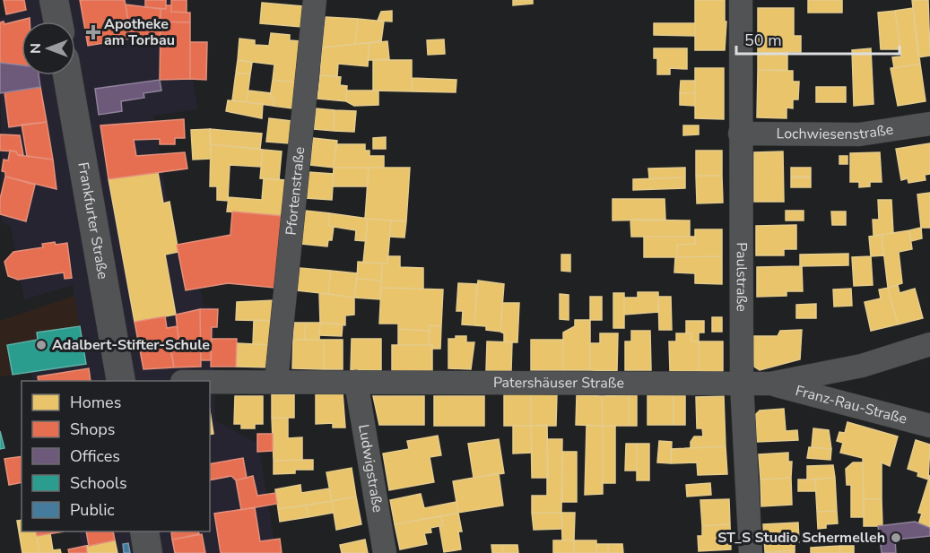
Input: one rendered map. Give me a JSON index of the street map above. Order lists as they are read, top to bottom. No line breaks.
{"streets":{"street":["Lochwiesenstraße","Pfortenstraße","Frankfurter Straße","Paulstraße","Patershäuser Straße","Franz-Rau-Straße","Ludwigstraße"]},"crossings":[["Lochwiesenstraße","Paulstraße"],["Pfortenstraße","Patershäuser Straße"],["Paulstraße","Patershäuser Straße"],["Patershäuser Straße","Franz-Rau-Straße"],["Patershäuser Straße","Ludwigstraße"]],"places":{"health":["Apotheke am Torbau"],"other":["Adalbert-Stifter-Schule","ST_S Studio Schermelleh"]},"legend":["Homes","Shops","Offices","Schools","Public"],"scale_bar":"50 m","north":"left"}
